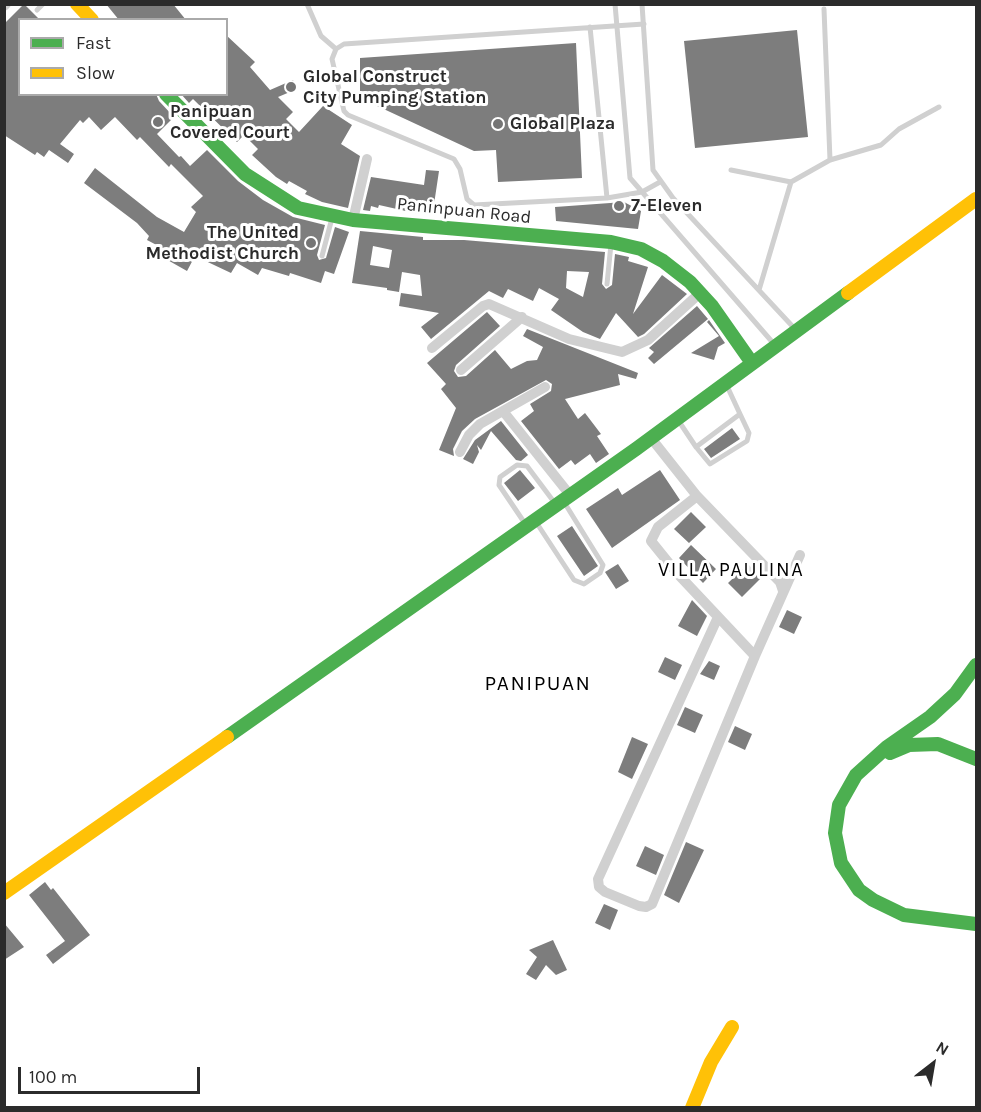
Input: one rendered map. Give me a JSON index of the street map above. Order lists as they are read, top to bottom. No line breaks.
{"streets":{"main road":["Paninpuan Road"]},"districts":["VILLA PAULINA","PANIPUAN"],"places":["Global Construct City Pumping Station","Panipuan Covered Court","Global Plaza","7-Eleven","The United Methodist Church"],"legend":["Fast","Slow"],"scale_bar":"100 m","north":"top right"}
